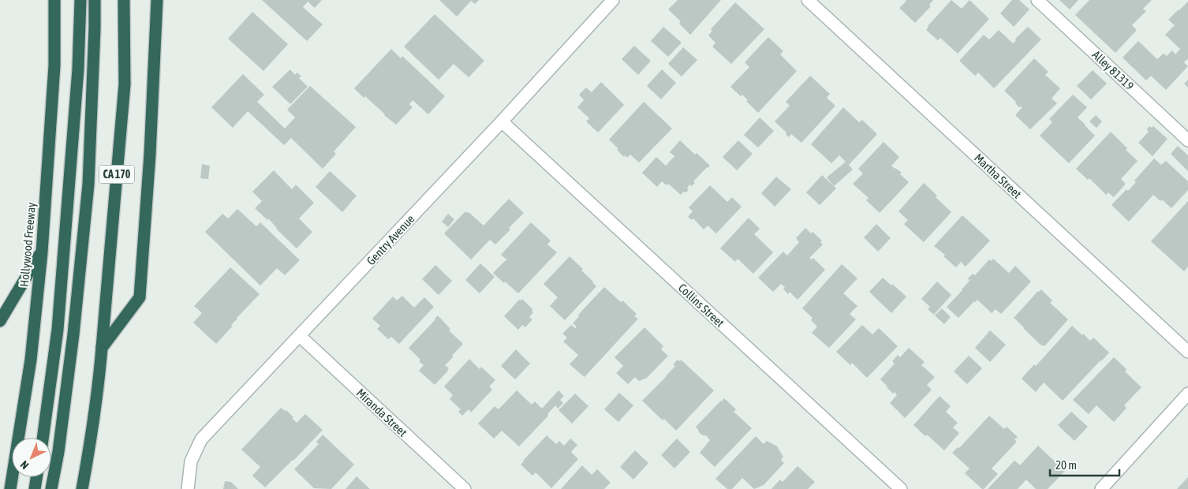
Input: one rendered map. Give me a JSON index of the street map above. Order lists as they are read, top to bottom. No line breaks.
{"streets":{"highway":["CA 170","Hollywood Freeway"],"street":["Alley 81319","Martha Street","Gentry Avenue","Collins Street","Miranda Street"]},"crossings":[["Gentry Avenue","Collins Street"],["Gentry Avenue","Miranda Street"]],"scale_bar":"20 m","north":"bottom left"}
